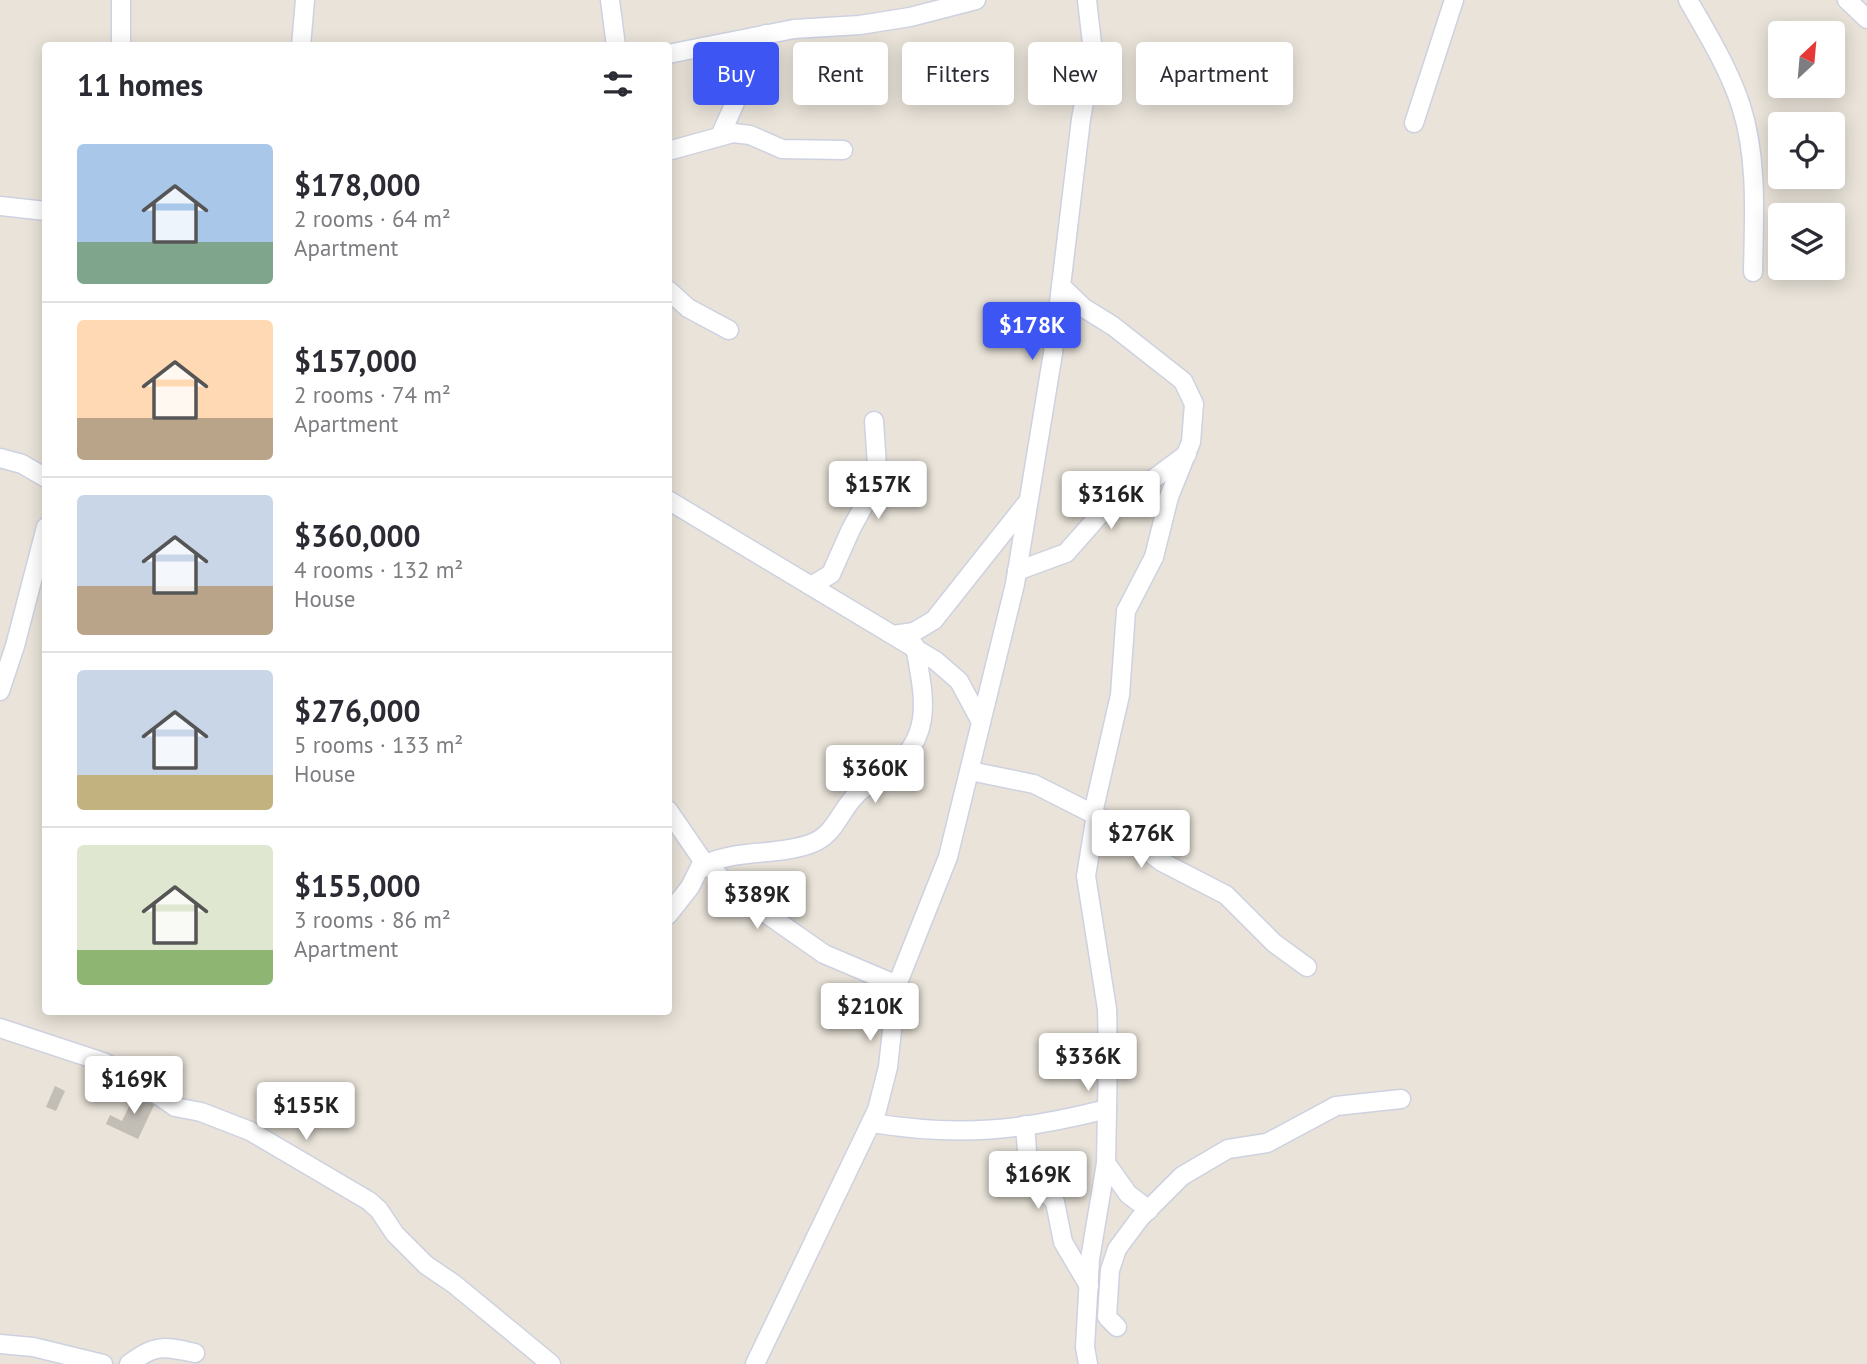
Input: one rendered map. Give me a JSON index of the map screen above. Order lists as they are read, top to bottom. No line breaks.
{"north":"top right","page":{"chip":["Buy","Rent","Filters","New","Apartment"],"heading":"11 homes","list":[{"name":"$178,000","note":"2 rooms · 64 m² · Apartment"},{"name":"$157,000","note":"2 rooms · 74 m² · Apartment"},{"name":"$360,000","note":"4 rooms · 132 m² · House"},{"name":"$276,000","note":"5 rooms · 133 m² · House"},{"name":"$155,000","note":"3 rooms · 86 m² · Apartment"}],"price":["$178K","$157K","$316K","$360K","$276K","$389K","$210K","$336K","$169K","$155K","$169K"]}}
